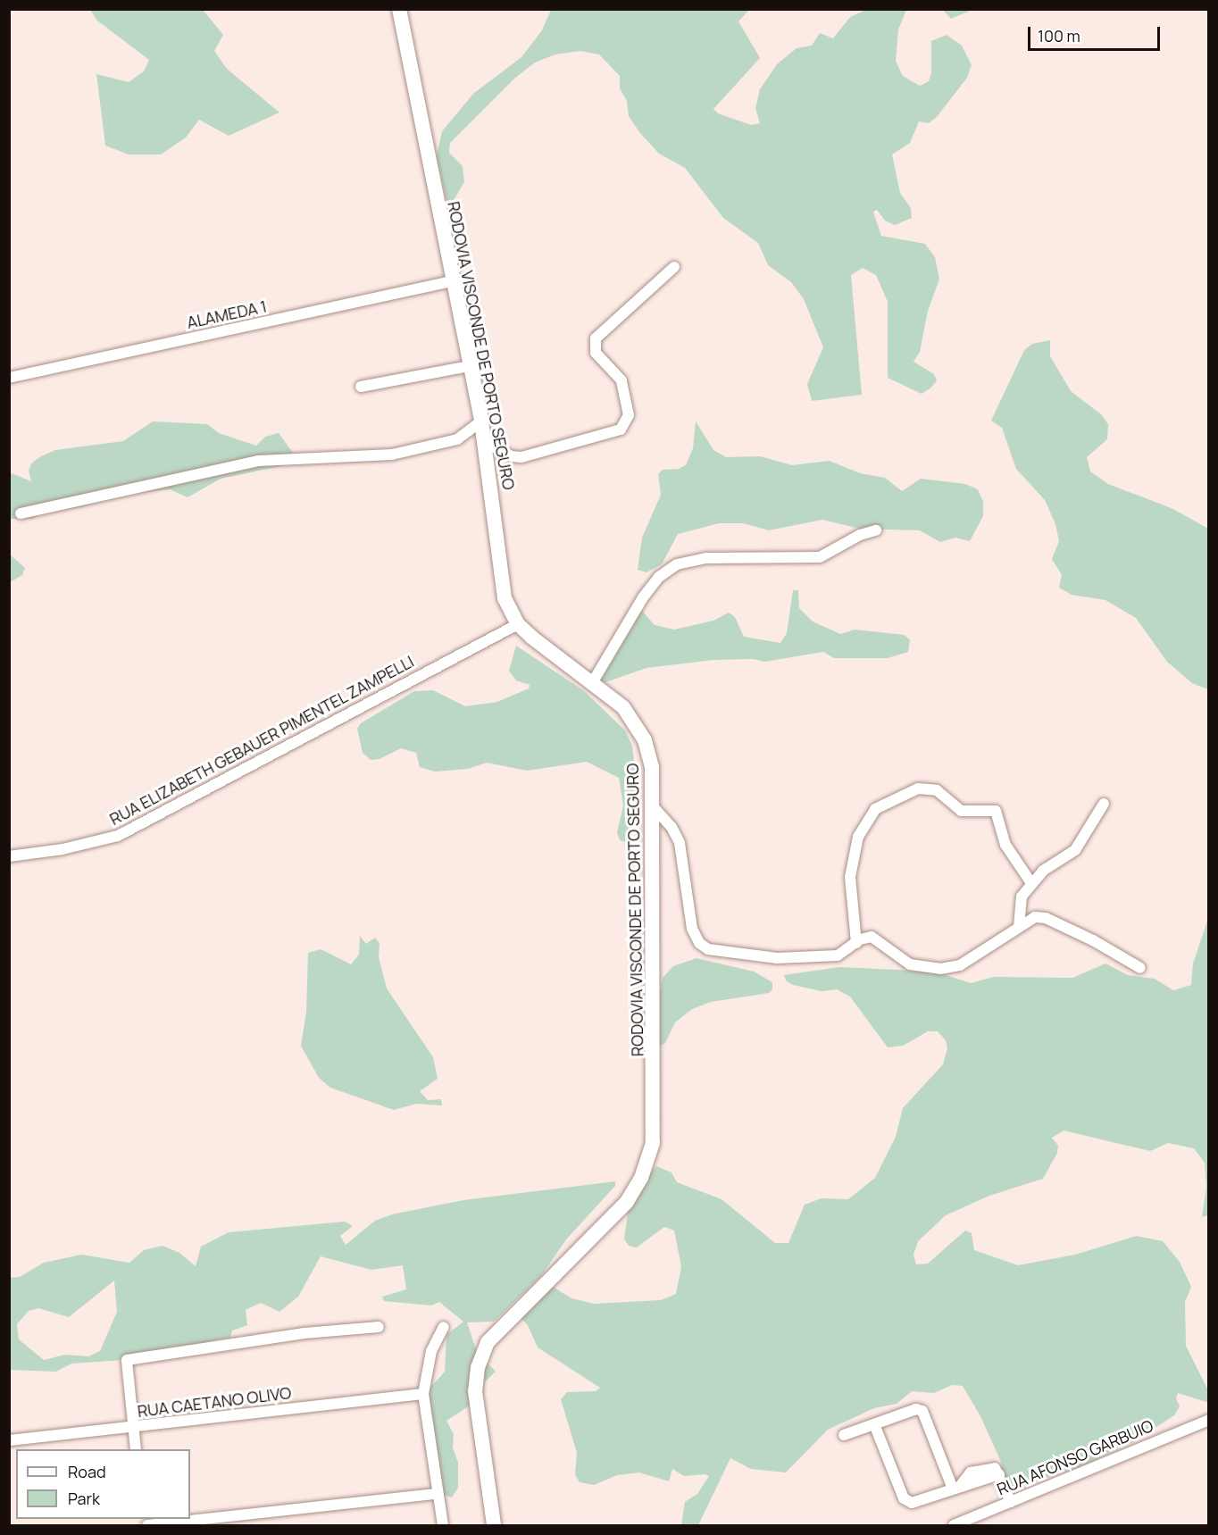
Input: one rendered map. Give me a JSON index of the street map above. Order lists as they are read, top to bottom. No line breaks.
{"streets":{"main road":["RODOVIA VISCONDE DE PORTO SEGURO"],"street":["ALAMEDA 1","RUA ELIZABETH GEBAUER PIMENTEL ZAMPELLI","RUA CAETANO OLIVO","RUA AFONSO GARBUIO"]},"crossings":[["ALAMEDA 1","RODOVIA VISCONDE DE PORTO SEGURO"],["RODOVIA VISCONDE DE PORTO SEGURO","RUA ELIZABETH GEBAUER PIMENTEL ZAMPELLI"]],"legend":["Road","Park"],"scale_bar":"100 m"}
